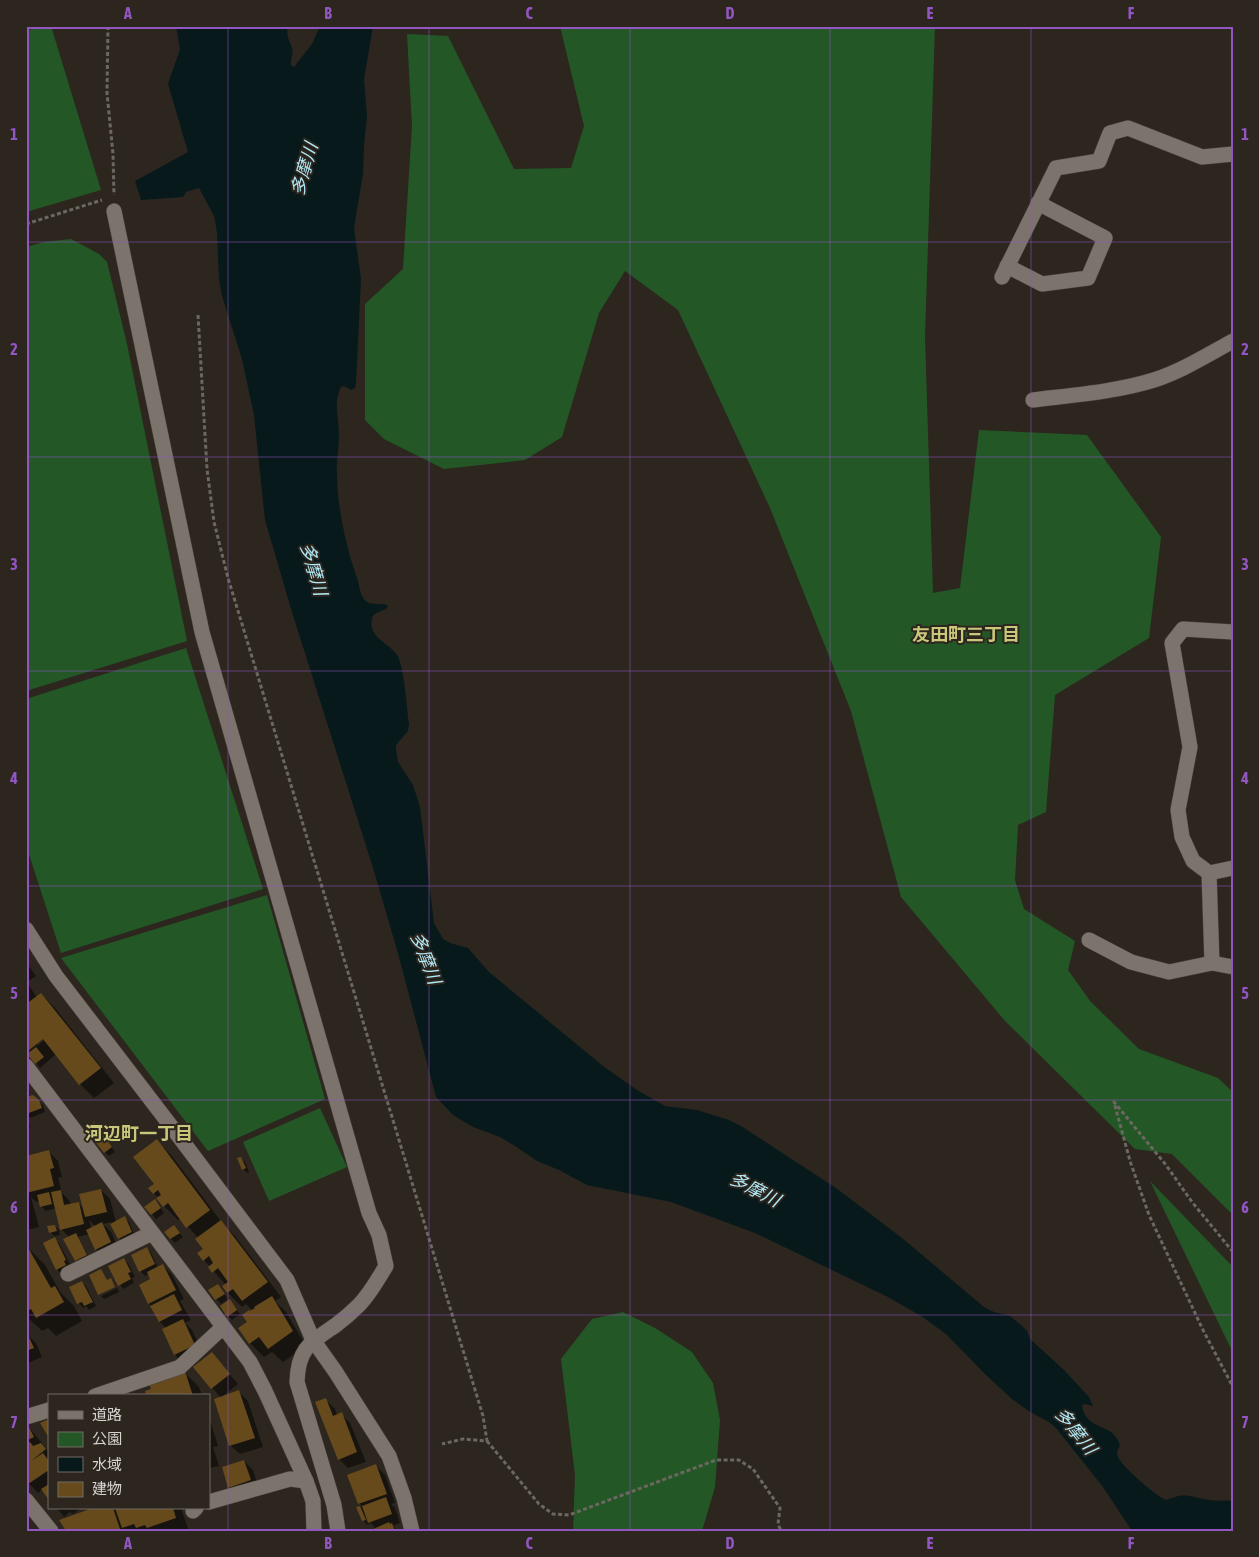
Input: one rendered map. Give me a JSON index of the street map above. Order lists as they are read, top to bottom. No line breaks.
{"districts":["友田町三丁目","河辺町一丁目"],"water":["多摩川"],"legend":["道路","公園","水域","建物"],"grid":{"columns":["A","B","C","D","E","F"],"rows":["1","2","3","4","5","6","7"]}}
